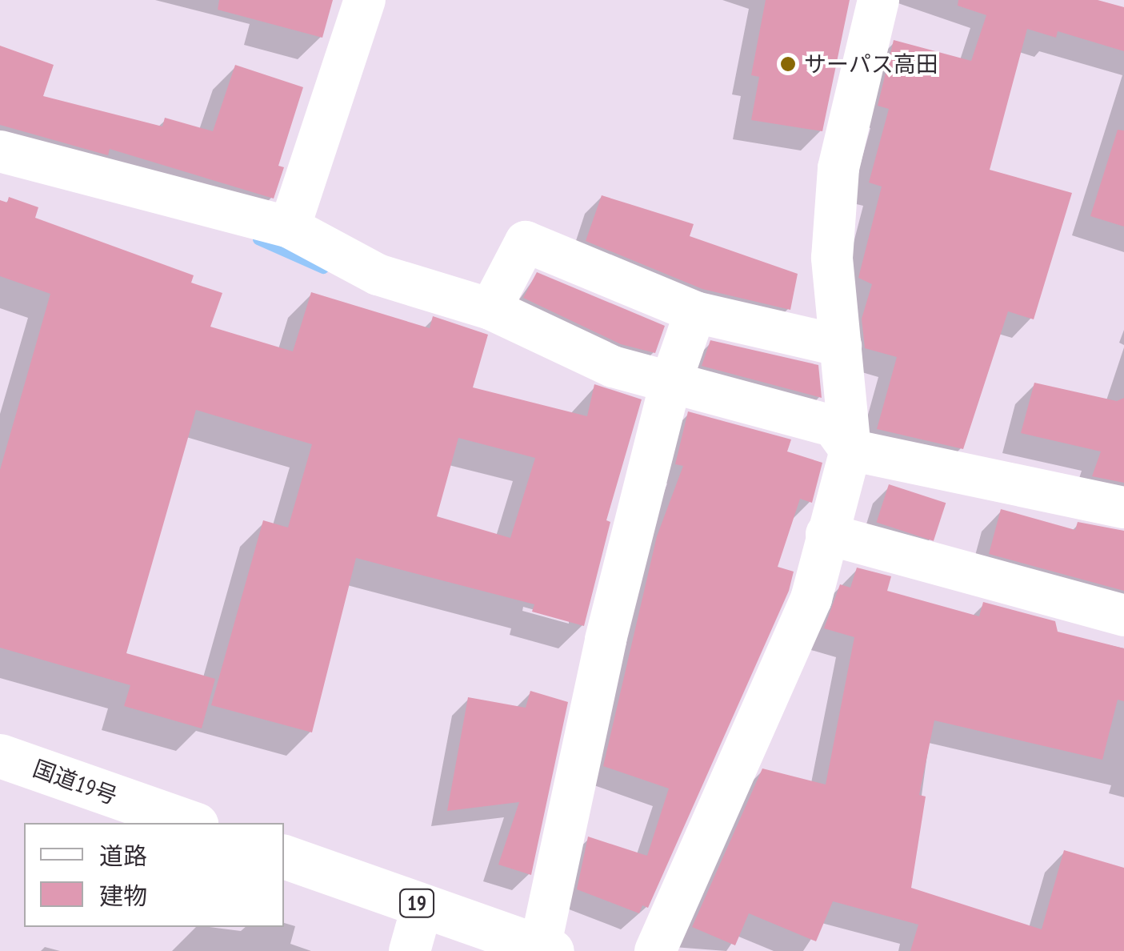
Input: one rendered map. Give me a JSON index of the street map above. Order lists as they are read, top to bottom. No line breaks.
{"streets":{"highway":["国道19号","19"]},"places":["サーパス高田"],"legend":["道路","建物"]}
